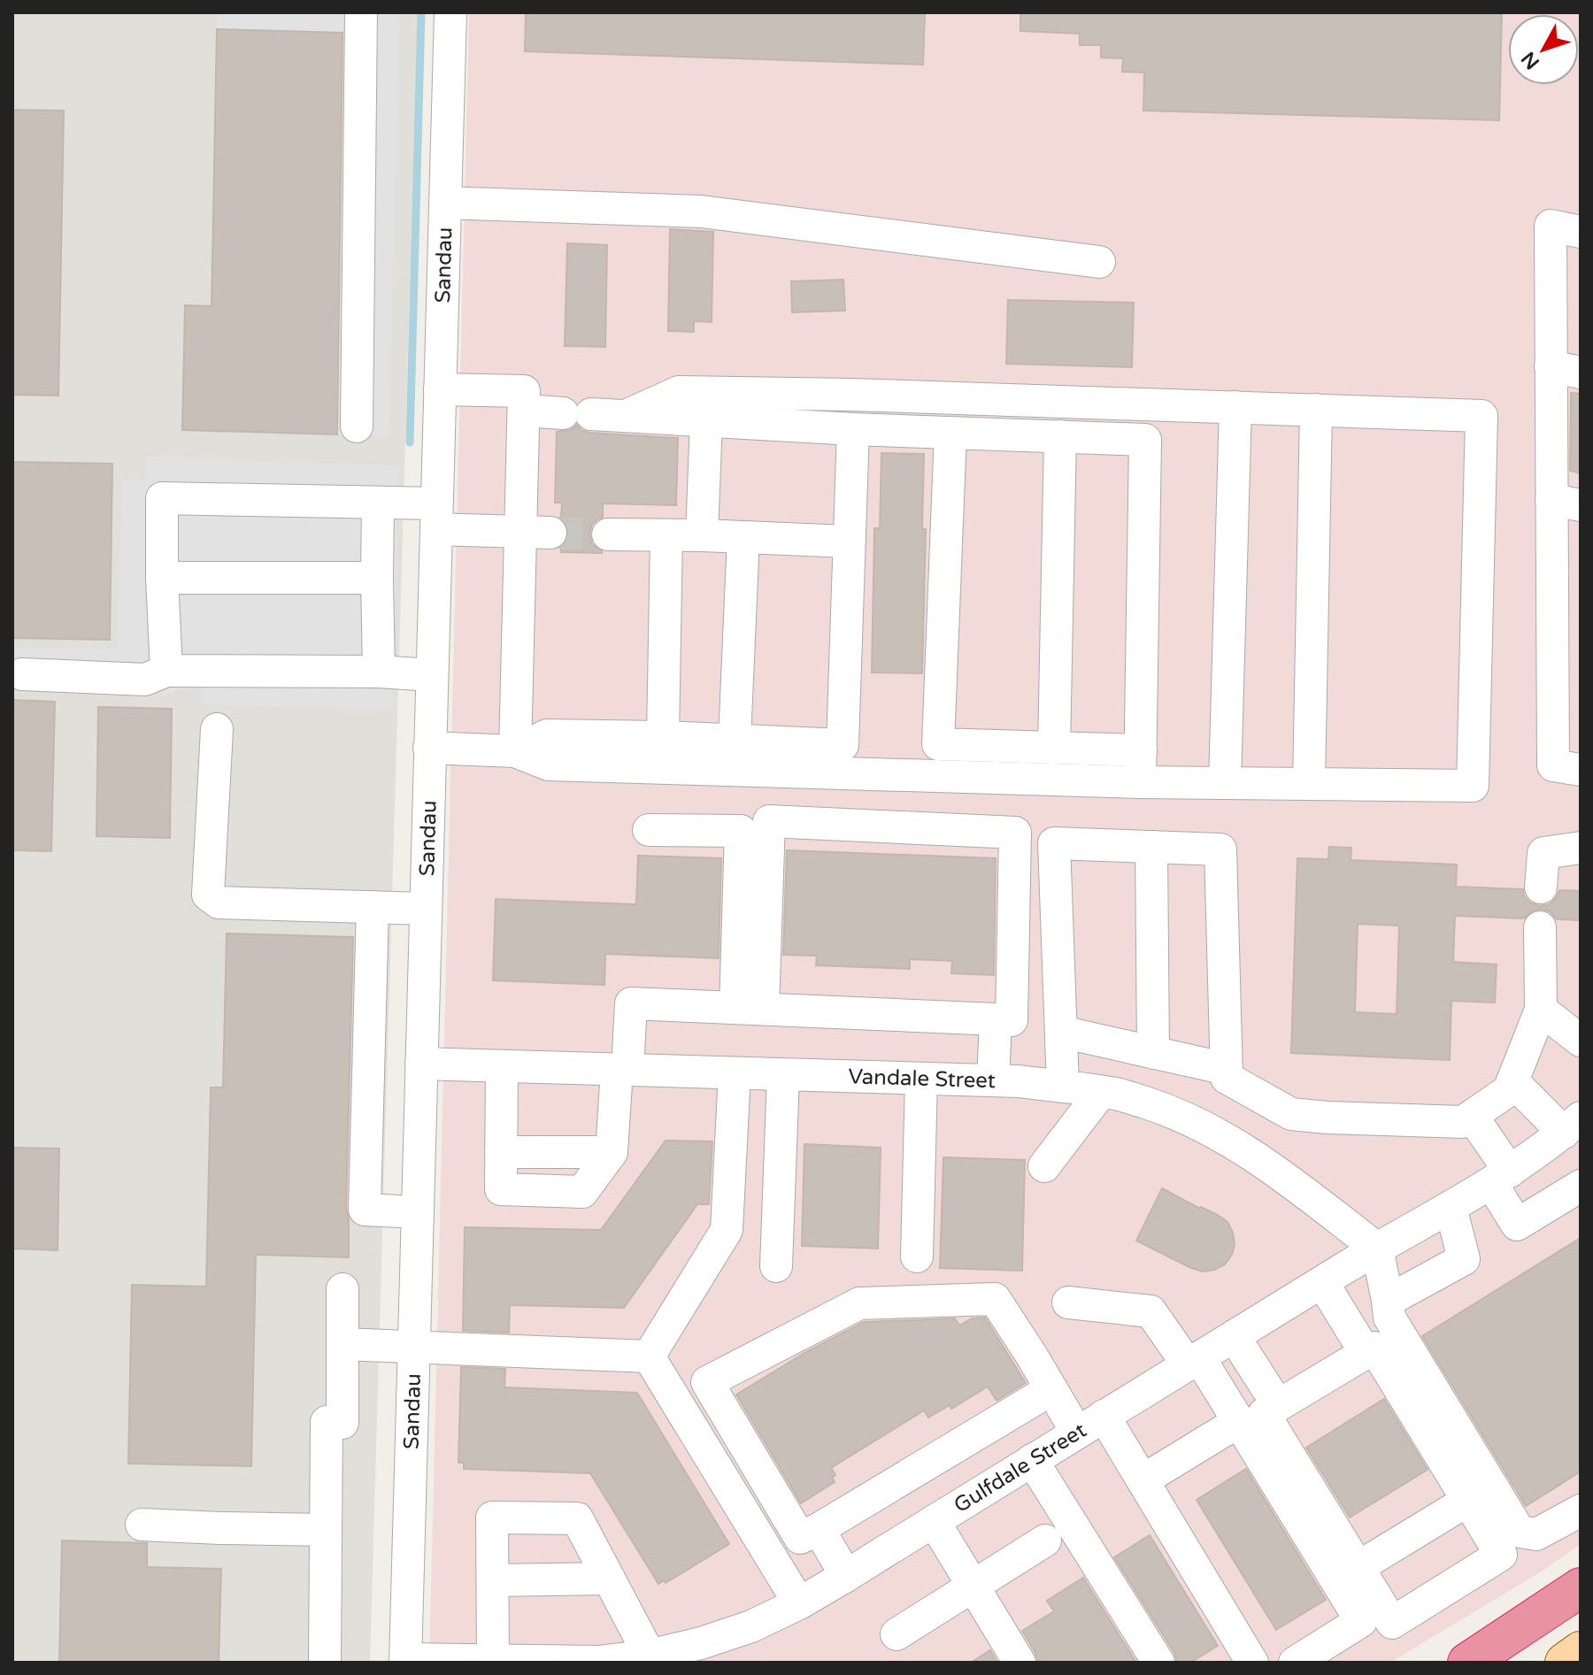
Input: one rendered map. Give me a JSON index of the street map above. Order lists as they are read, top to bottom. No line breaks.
{"streets":{"street":["Sandau","Vandale Street","Gulfdale Street"]},"crossings":[["Sandau","Vandale Street"],["Sandau","Gulfdale Street"],["Vandale Street","Gulfdale Street"]],"north":"bottom left"}
